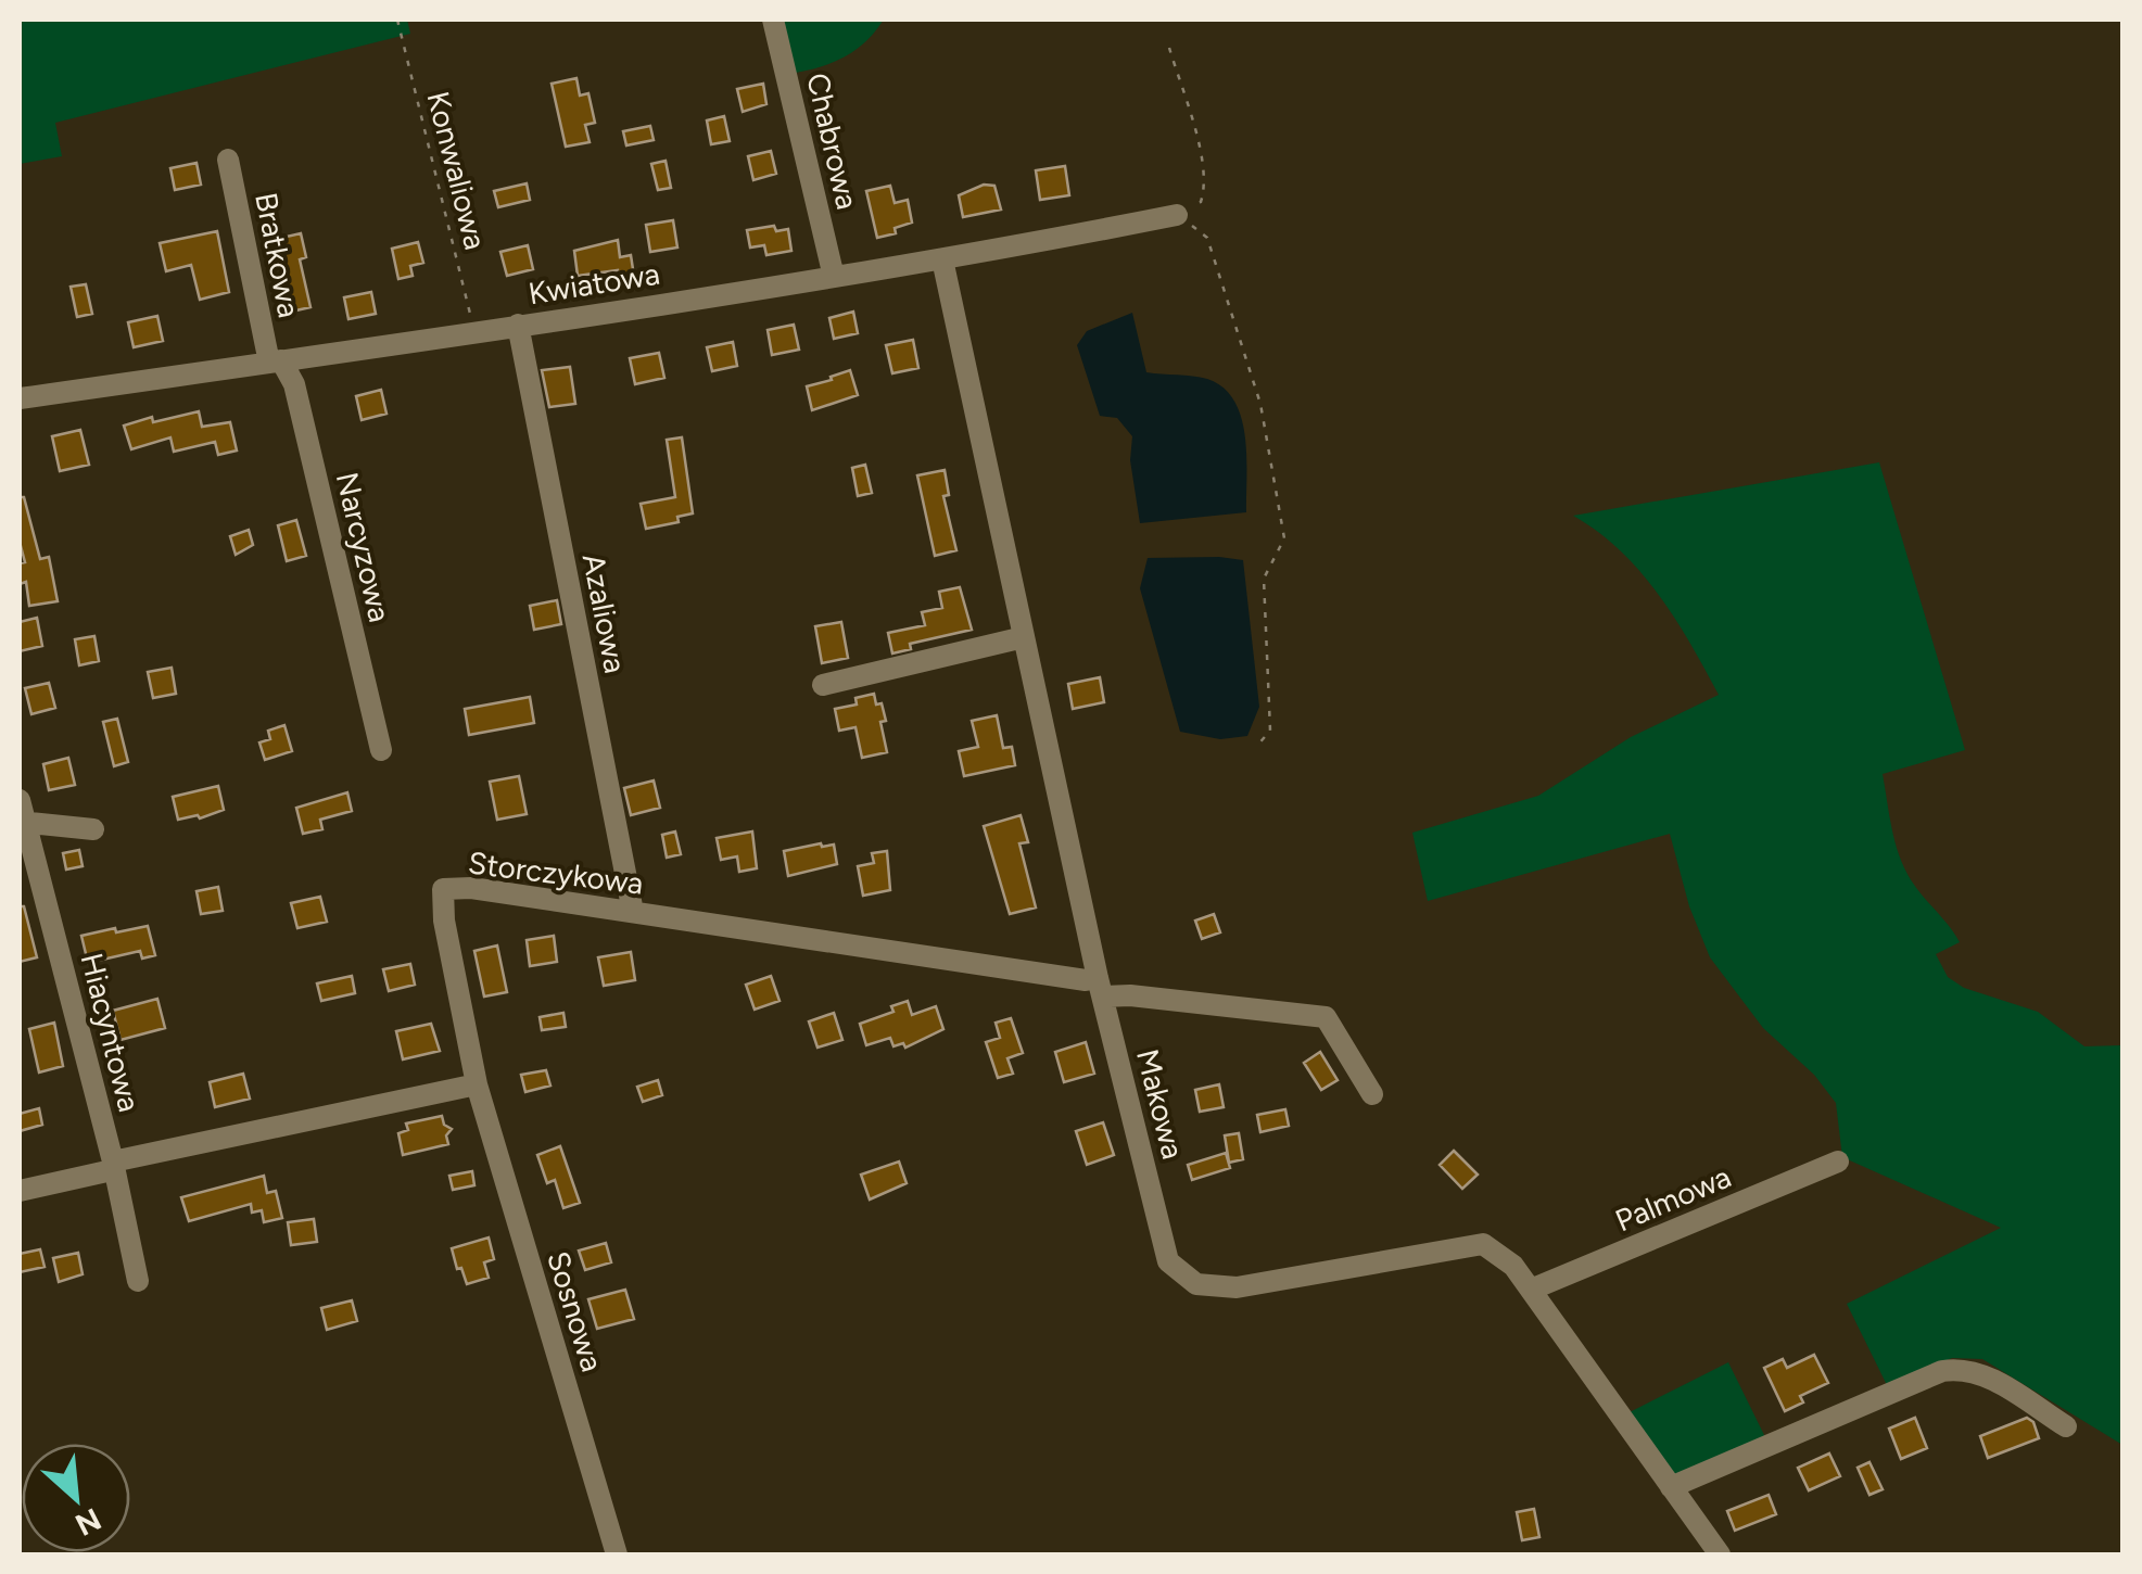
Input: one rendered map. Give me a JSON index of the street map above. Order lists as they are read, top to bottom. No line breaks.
{"streets":{"street":["Chabrowa","Bratkowa","Kwiatowa","Narcyzowa","Azaliowa","Storczykowa","Hiacyntowa","Makowa","Palmowa","Sosnowa"],"path":["Konwaliowa"]},"crossings":[["Chabrowa","Kwiatowa"],["Konwaliowa","Kwiatowa"],["Bratkowa","Kwiatowa"],["Bratkowa","Narcyzowa"],["Kwiatowa","Narcyzowa"],["Kwiatowa","Azaliowa"],["Kwiatowa","Makowa"],["Azaliowa","Storczykowa"],["Storczykowa","Makowa"],["Storczykowa","Sosnowa"],["Makowa","Palmowa"]],"north":"bottom right"}
